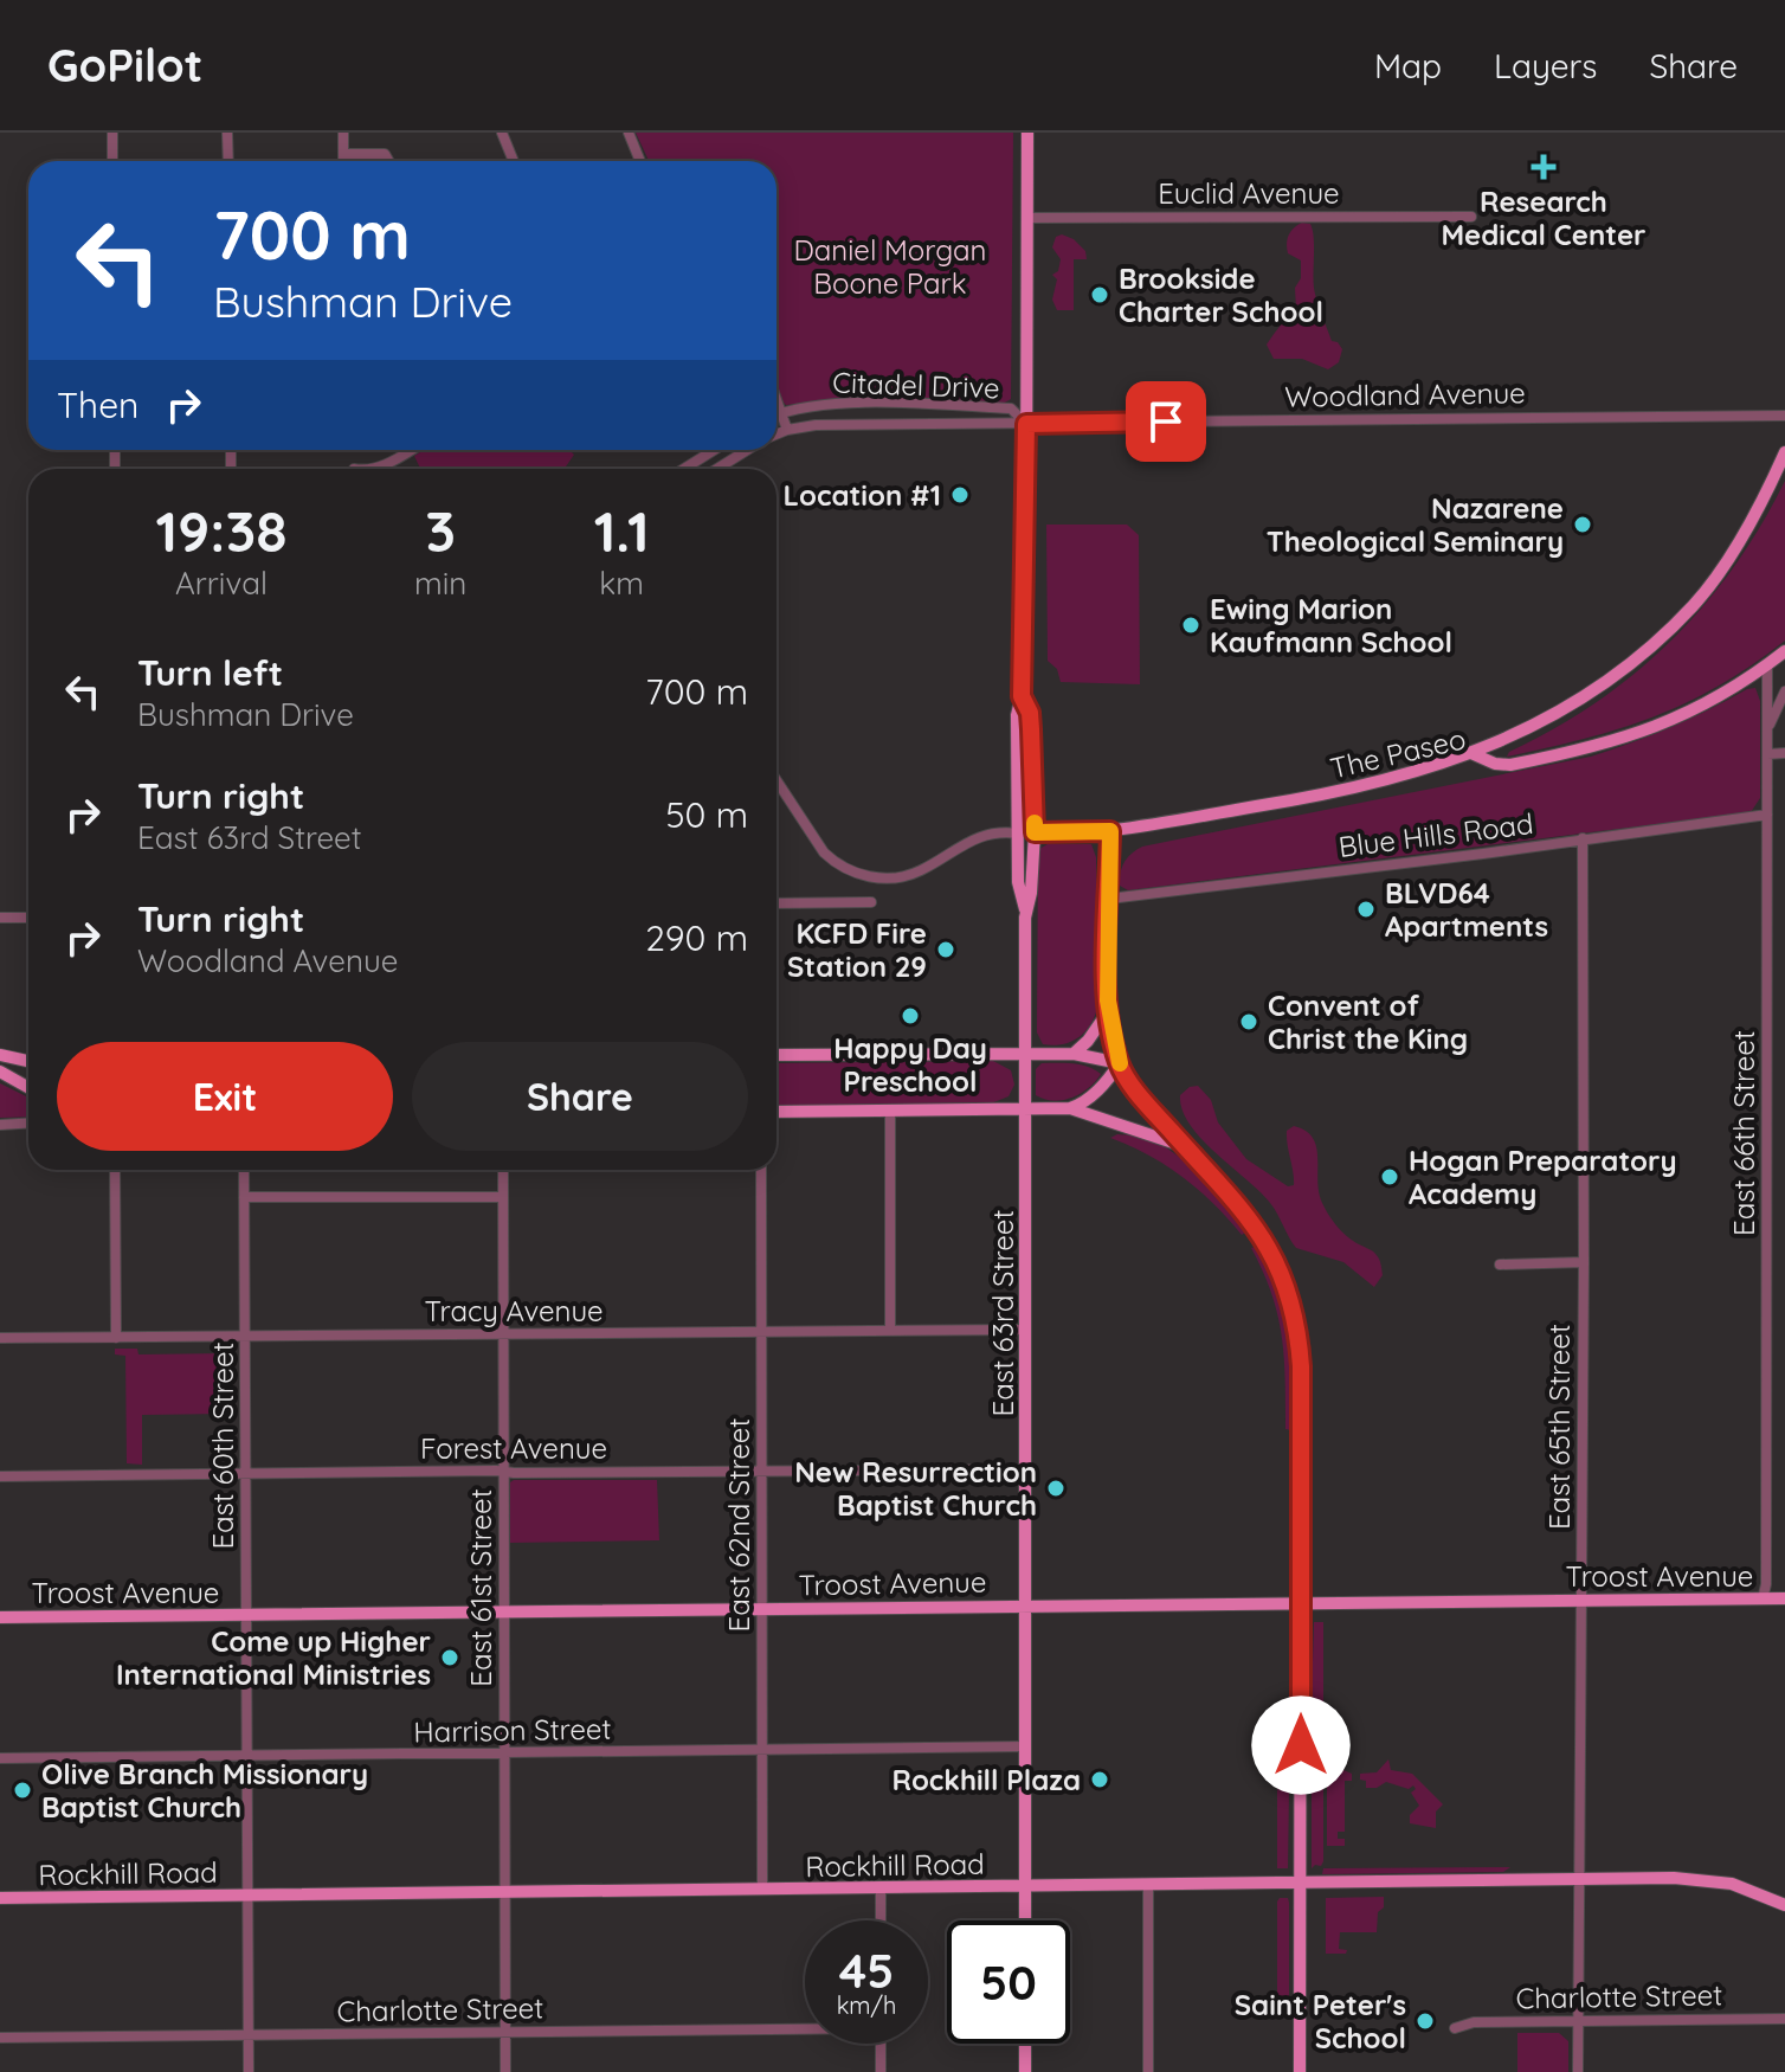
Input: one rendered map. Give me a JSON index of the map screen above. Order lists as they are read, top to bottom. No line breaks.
{"streets":{"main road":["The Paseo","East 63rd Street","Troost Avenue","Rockhill Road"],"street":["Euclid Avenue","Citadel Drive","Woodland Avenue","Blue Hills Road","East 66th Street","Tracy Avenue","East 65th Street","East 60th Street","Forest Avenue","East 62nd Street","East 61st Street","Harrison Street","Charlotte Street"]},"crossings":[["Euclid Avenue","East 63rd Street"],["Citadel Drive","Woodland Avenue"],["Citadel Drive","East 63rd Street"],["Woodland Avenue","East 63rd Street"],["The Paseo","East 66th Street"],["The Paseo","East 63rd Street"],["Blue Hills Road","East 66th Street"],["Blue Hills Road","East 65th Street"],["East 66th Street","Troost Avenue"],["Tracy Avenue","East 63rd Street"],["Tracy Avenue","East 60th Street"],["Tracy Avenue","East 62nd Street"],["Tracy Avenue","East 61st Street"],["East 63rd Street","Forest Avenue"],["East 63rd Street","Troost Avenue"],["East 63rd Street","Harrison Street"],["East 63rd Street","Rockhill Road"],["East 65th Street","Troost Avenue"],["East 65th Street","Rockhill Road"],["East 65th Street","Charlotte Street"],["East 60th Street","Forest Avenue"],["East 60th Street","Troost Avenue"],["East 60th Street","Harrison Street"],["East 60th Street","Rockhill Road"],["East 60th Street","Charlotte Street"],["Forest Avenue","East 62nd Street"],["Forest Avenue","East 61st Street"],["East 62nd Street","Troost Avenue"],["East 62nd Street","Harrison Street"],["East 62nd Street","Rockhill Road"],["Troost Avenue","East 61st Street"],["East 61st Street","Harrison Street"],["East 61st Street","Rockhill Road"],["East 61st Street","Charlotte Street"]],"parks":["Daniel Morgan Boone Park"],"places":{"health":["Research Medical Center"],"other":["Brookside Charter School","Location #1","Nazarene Theological Seminary","Ewing Marion Kaufmann School","BLVD64 Apartments","KCFD Fire Station 29","Happy Day Preschool","Convent of Christ the King","Hogan Preparatory Academy","New Resurrection Baptist Church","Come up Higher International Ministries","Rockhill Plaza","Olive Branch Missionary Baptist Church","Saint Peter's School"]},"page":{"header":"GoPilot","nav":["Map","Layers","Share"],"turn":["700 m","Bushman Drive"],"then":"Then","eta":["19:38","Arrival","3","min","1.1","km"],"list":[{"name":"Turn left","note":"Bushman Drive","value":"700 m"},{"name":"Turn right","note":"East 63rd Street","value":"50 m"},{"name":"Turn right","note":"Woodland Avenue","value":"290 m"}],"buttons":["Exit","Share"],"speed":"45 km/h","limit":"50"}}
